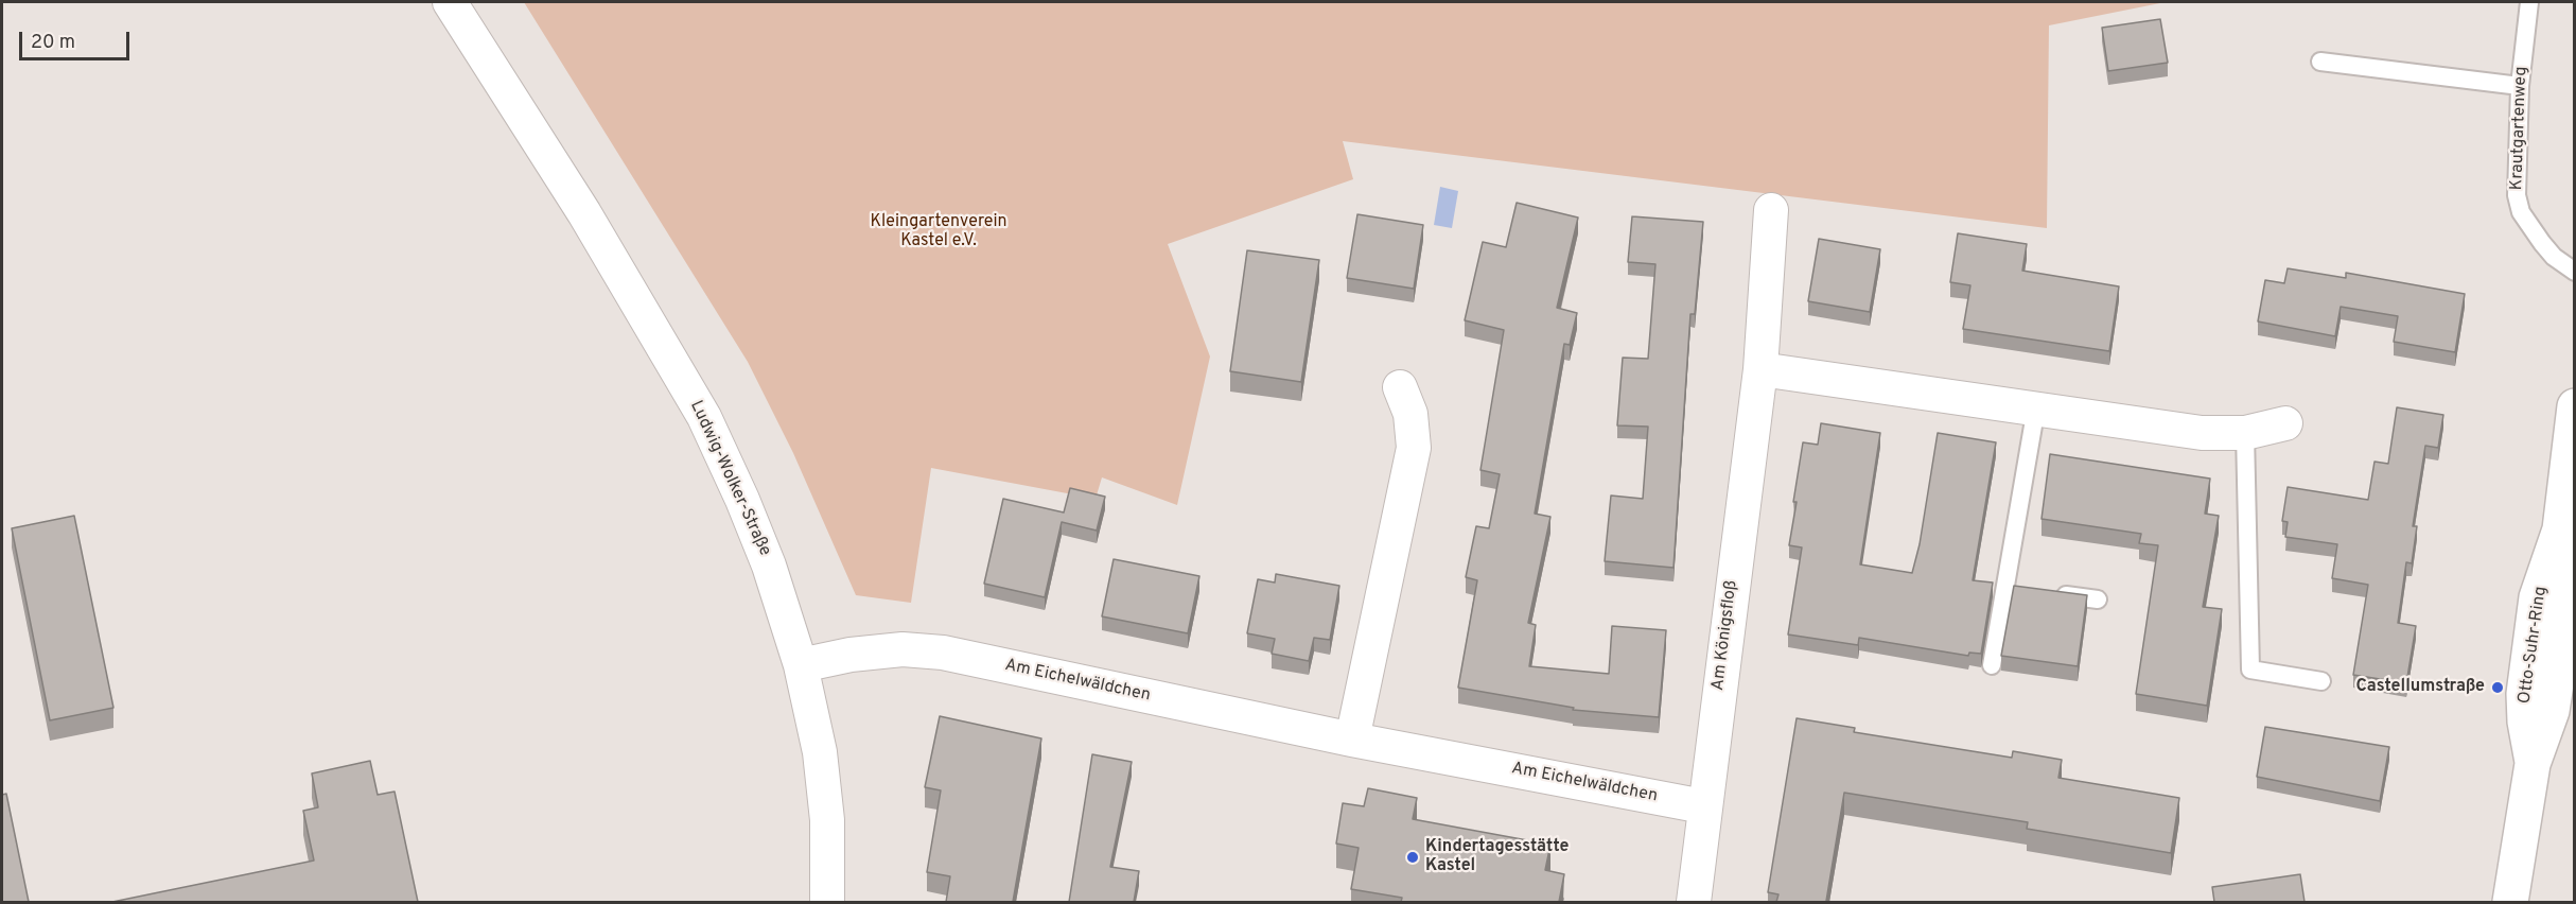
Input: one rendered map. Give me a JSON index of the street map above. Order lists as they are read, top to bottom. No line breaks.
{"streets":{"street":["Ludwig-Wolker-Straße","Am Königsfloß","Otto-Suhr-Ring","Am Eichelwäldchen"],"lane":["Krautgartenweg"]},"crossings":[["Ludwig-Wolker-Straße","Am Eichelwäldchen"],["Am Königsfloß","Am Eichelwäldchen"]],"parks":["Kleingartenverein Kastel e.V."],"places":["Castellumstraße","Kindertagesstätte Kastel"],"scale_bar":"20 m"}
